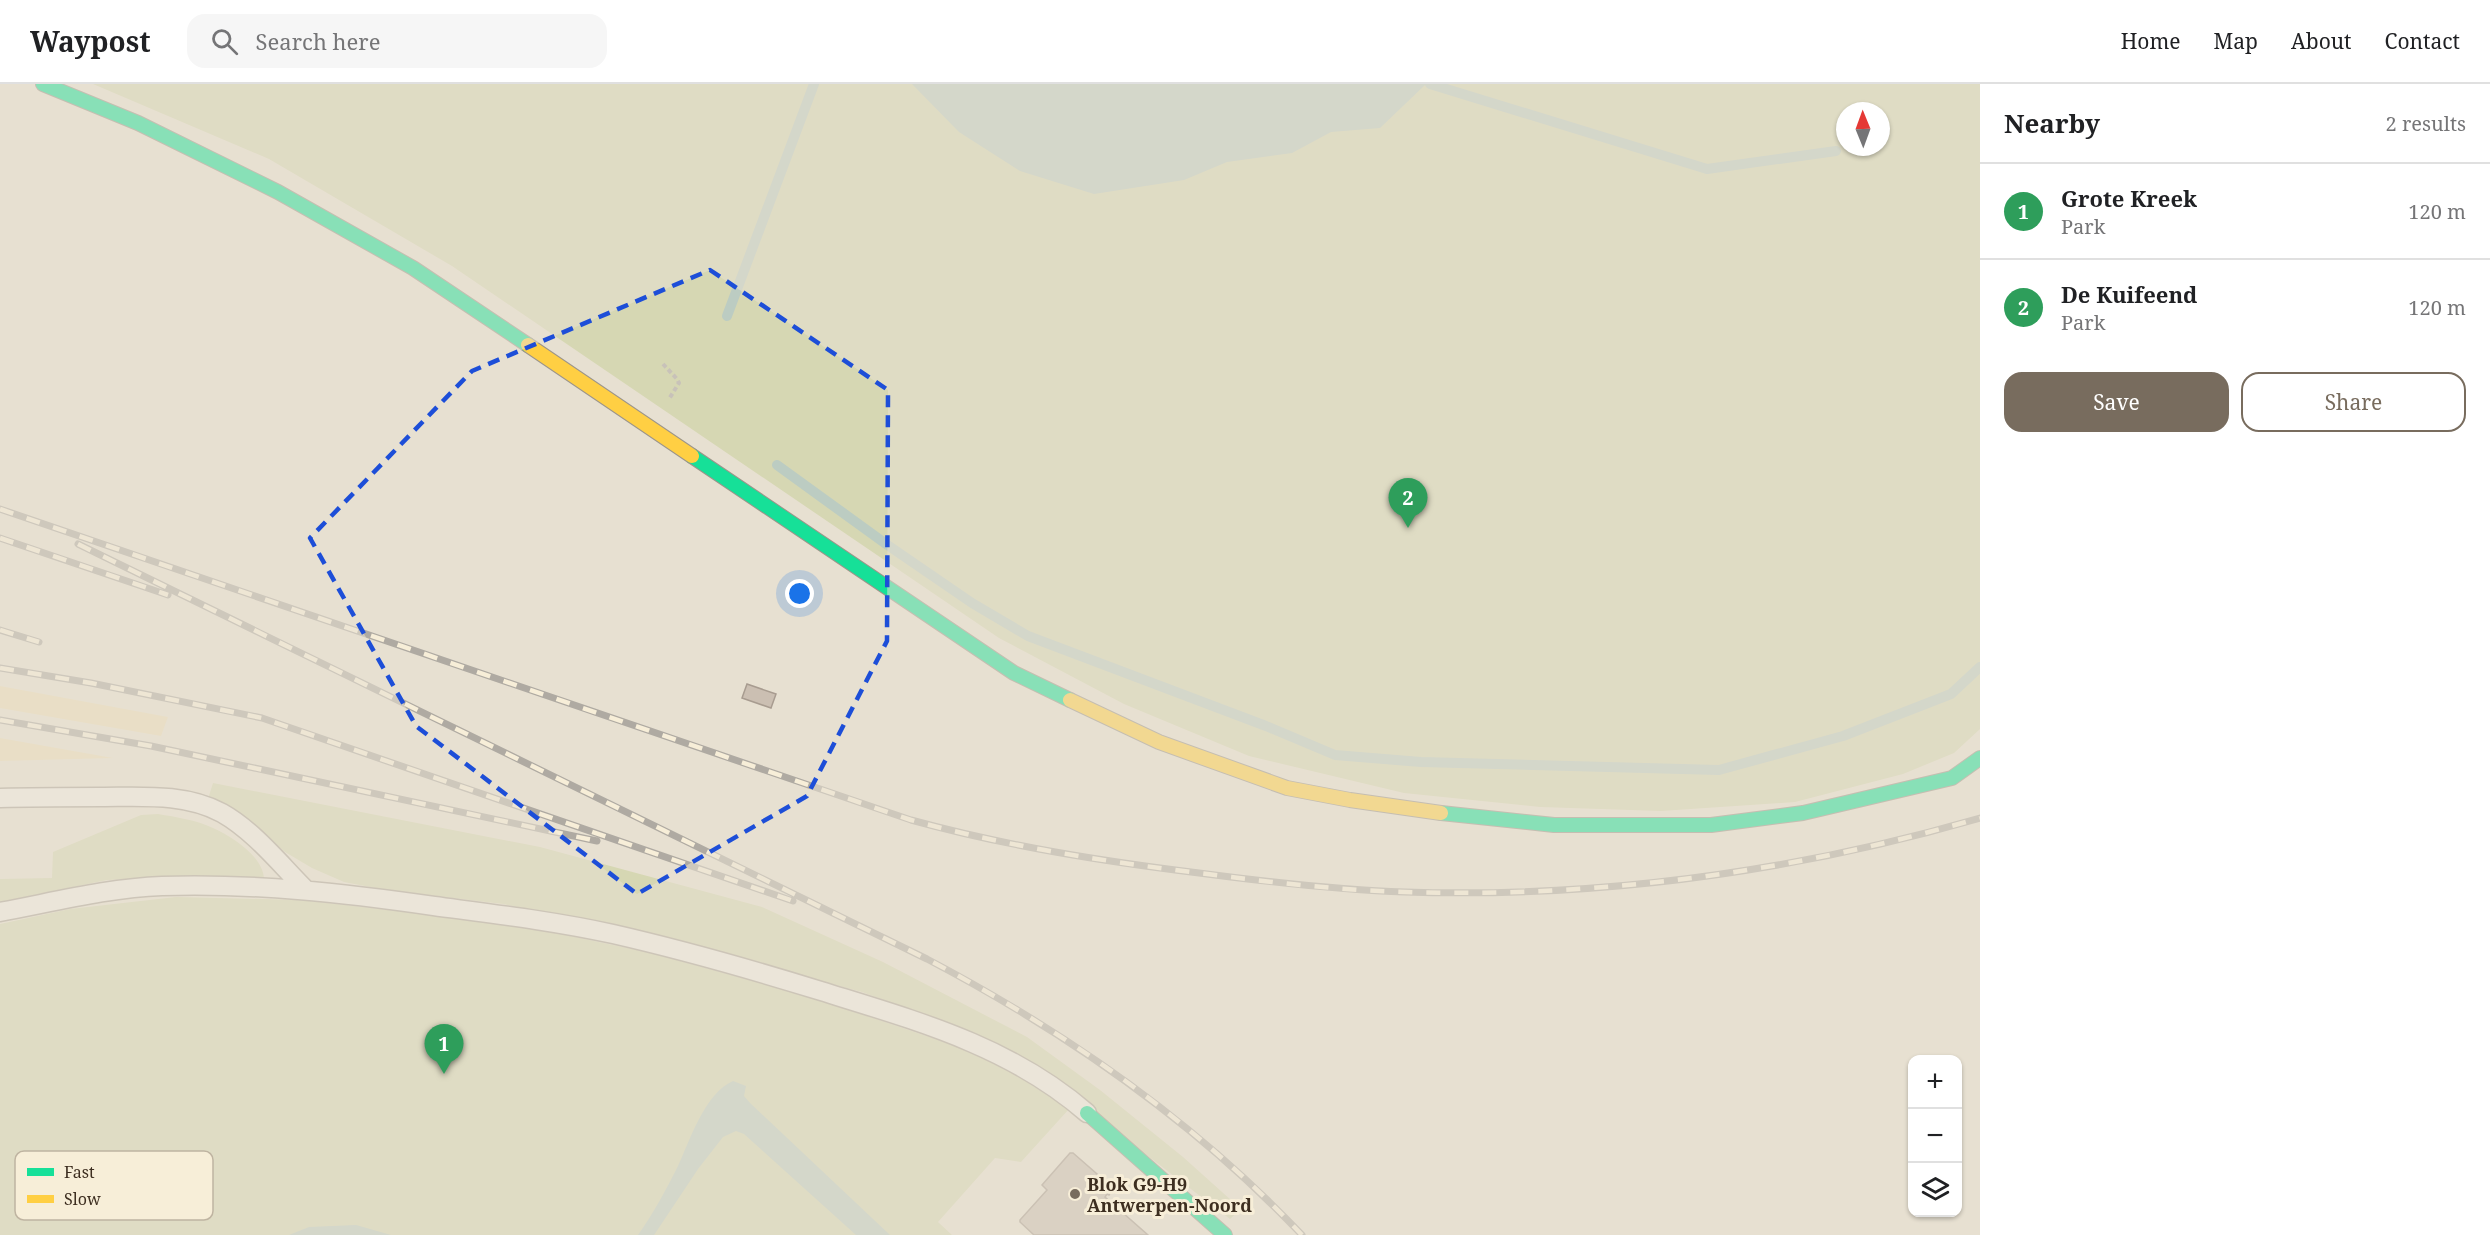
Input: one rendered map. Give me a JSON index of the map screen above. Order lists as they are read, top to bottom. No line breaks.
{"places":["Blok G9-H9 Antwerpen-Noord"],"legend":["Fast","Slow"],"north":"top","page":{"header":"Waypost","search":"Search here","nav":["Home","Map","About","Contact"],"heading":["Nearby","2 results"],"list":[{"mark":"1","name":"Grote Kreek","note":"Park","value":"120 m"},{"mark":"2","name":"De Kuifeend","note":"Park","value":"120 m"}],"buttons":["Save","Share"],"pins":["2","1"],"map_buttons":["+","−"]}}
